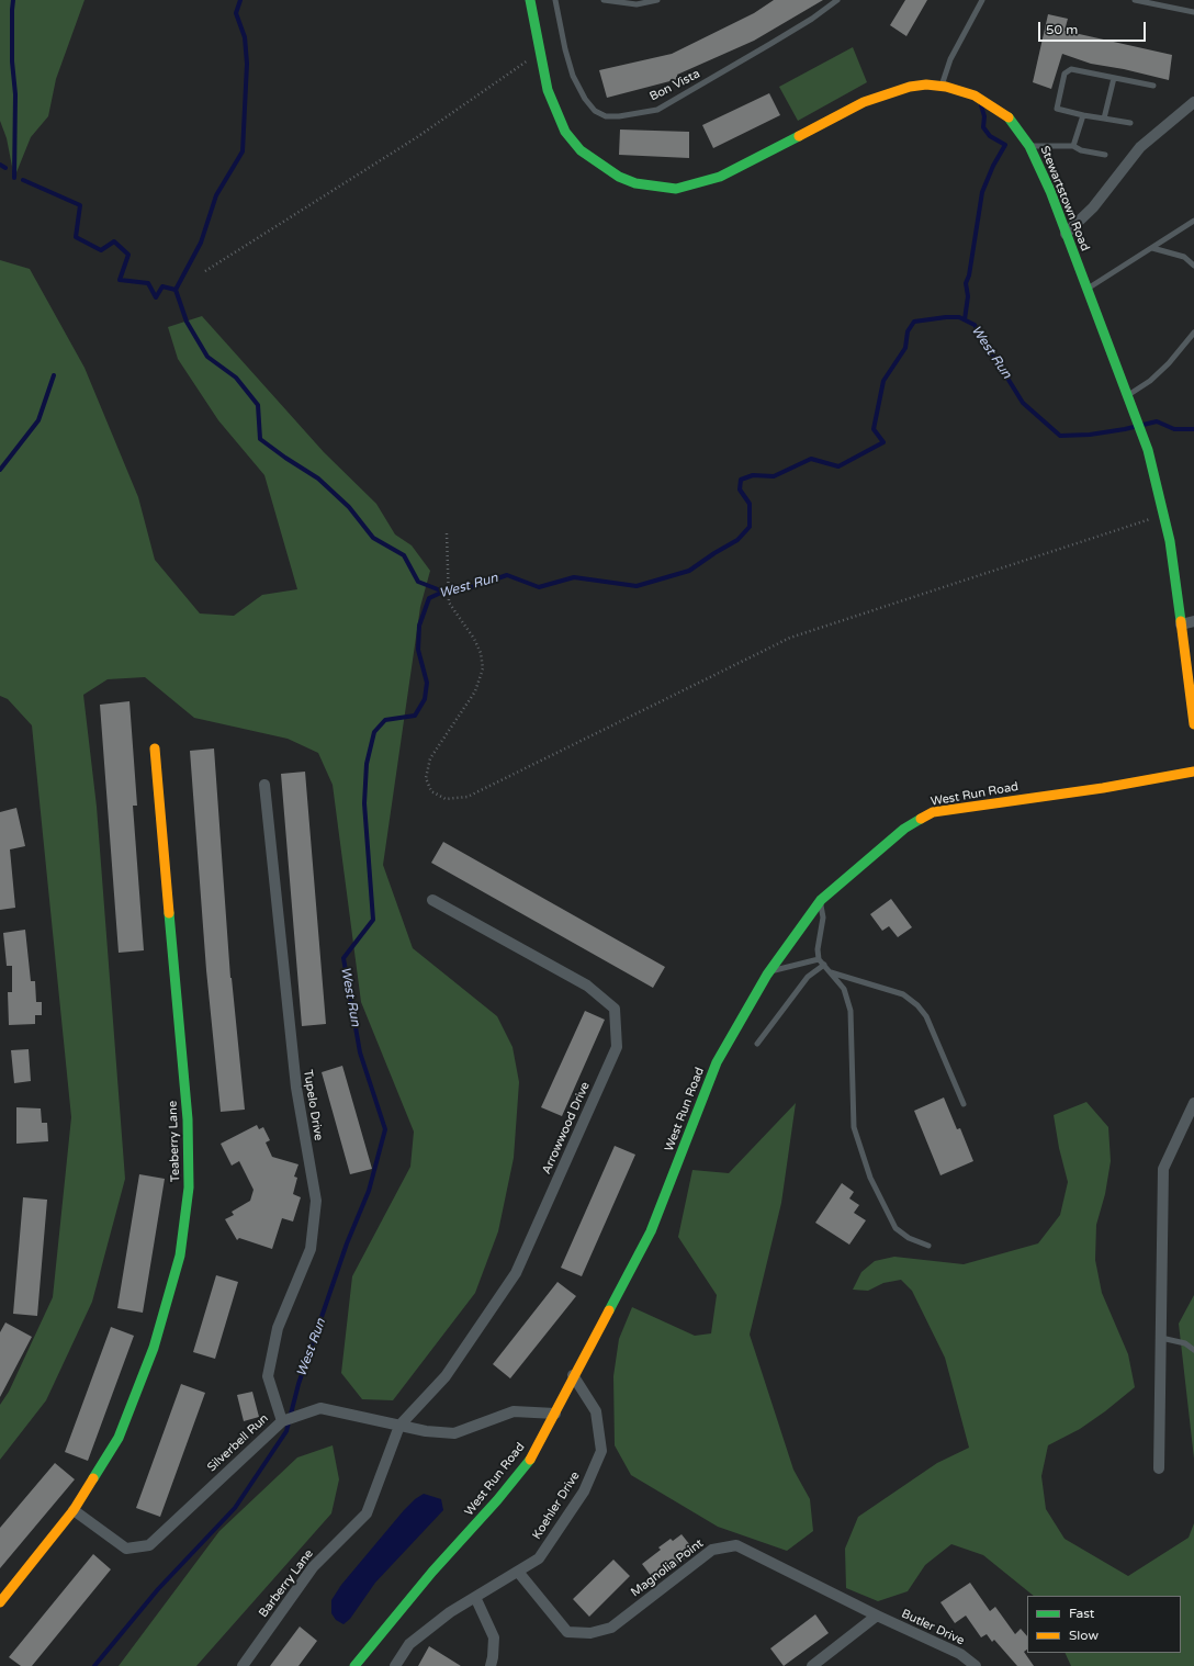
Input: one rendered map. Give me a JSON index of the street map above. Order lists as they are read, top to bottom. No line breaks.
{"streets":{"street":["Stewartstown Road","West Run Road","Tupelo Drive","Arrowwood Drive","Teaberry Lane","Silverbell Run","Koehler Drive","Magnolia Point","Barberry Lane","Butler Drive"],"lane":["Bon Vista"]},"crossings":[["West Run Road","Silverbell Run"],["West Run Road","Koehler Drive"],["Tupelo Drive","Silverbell Run"],["Arrowwood Drive","Silverbell Run"],["Arrowwood Drive","Barberry Lane"],["Teaberry Lane","Silverbell Run"],["Silverbell Run","Barberry Lane"],["Koehler Drive","Magnolia Point"],["Magnolia Point","Butler Drive"]],"water":["West Run"],"legend":["Fast","Slow"],"scale_bar":"50 m"}
